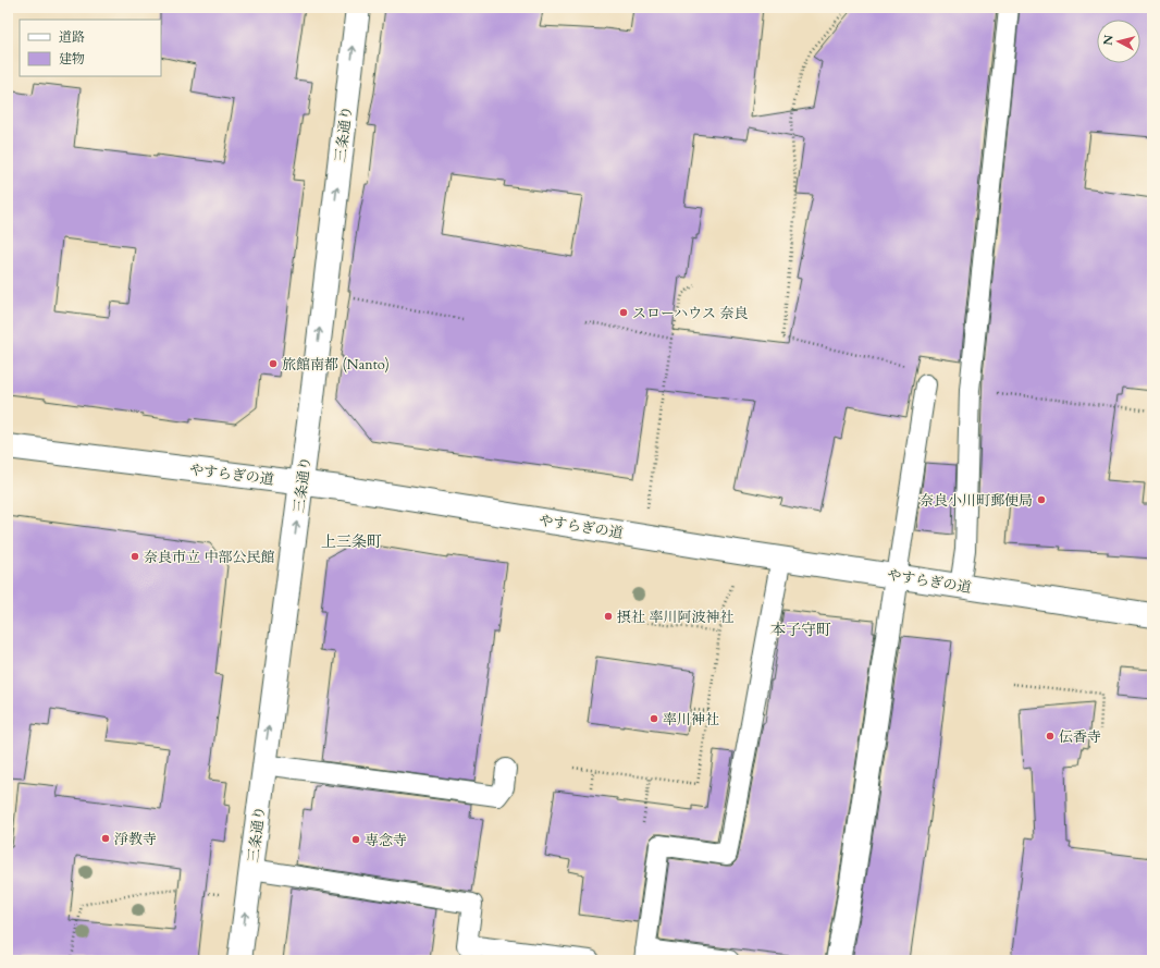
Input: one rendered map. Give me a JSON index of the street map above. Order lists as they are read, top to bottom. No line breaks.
{"streets":{"street":["三条通り","やすらぎの道"]},"crossings":[["三条通り","やすらぎの道"]],"one_way":["三条通り"],"districts":["上三条町","本子守町"],"places":["スローハウス 奈良","旅館南都 (Nanto)","奈良小川町郵便局","奈良市立 中部公民館","摂社 率川阿波神社","率川神社","伝香寺","淨教寺","専念寺"],"legend":["道路","建物"],"north":"left"}
